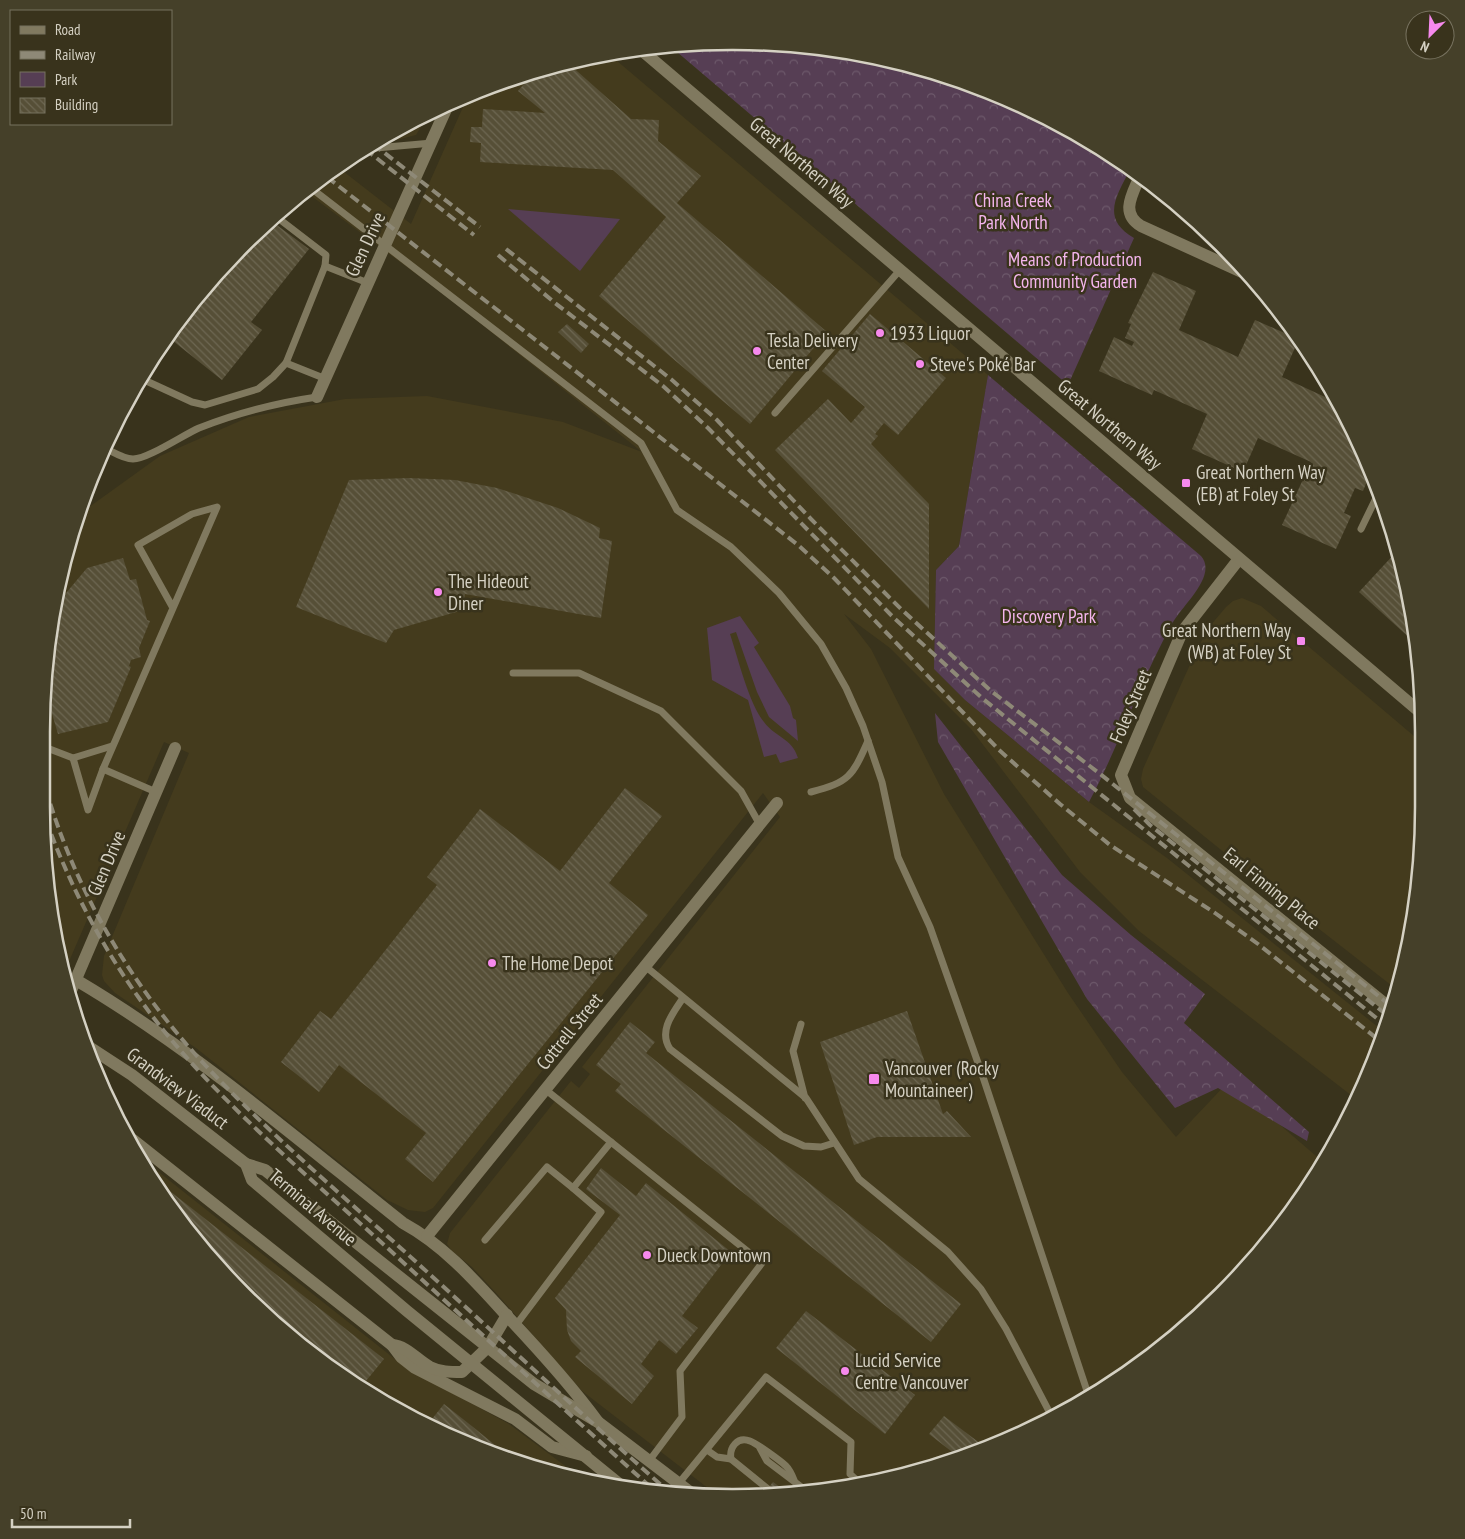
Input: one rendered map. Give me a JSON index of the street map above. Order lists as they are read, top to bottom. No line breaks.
{"streets":{"street":["Great Northern Way","Glen Drive","Foley Street","Earl Finning Place","Cottrell Street","Grandview Viaduct","Terminal Avenue"]},"crossings":[["Great Northern Way","Foley Street"],["Glen Drive","Terminal Avenue"],["Foley Street","Earl Finning Place"],["Cottrell Street","Terminal Avenue"],["Grandview Viaduct","Terminal Avenue"]],"parks":["China Creek Park North","Means of Production Community Garden","Discovery Park"],"places":{"other":["1933 Liquor","Tesla Delivery Center","Steve's Poké Bar","The Hideout Diner","The Home Depot","Dueck Downtown","Lucid Service Centre Vancouver"],"transit":["Great Northern Way (EB) at Foley St","Great Northern Way (WB) at Foley St","Vancouver (Rocky Mountaineer)"]},"legend":["Road","Railway","Park","Building"],"scale_bar":"50 m","north":"bottom left"}
